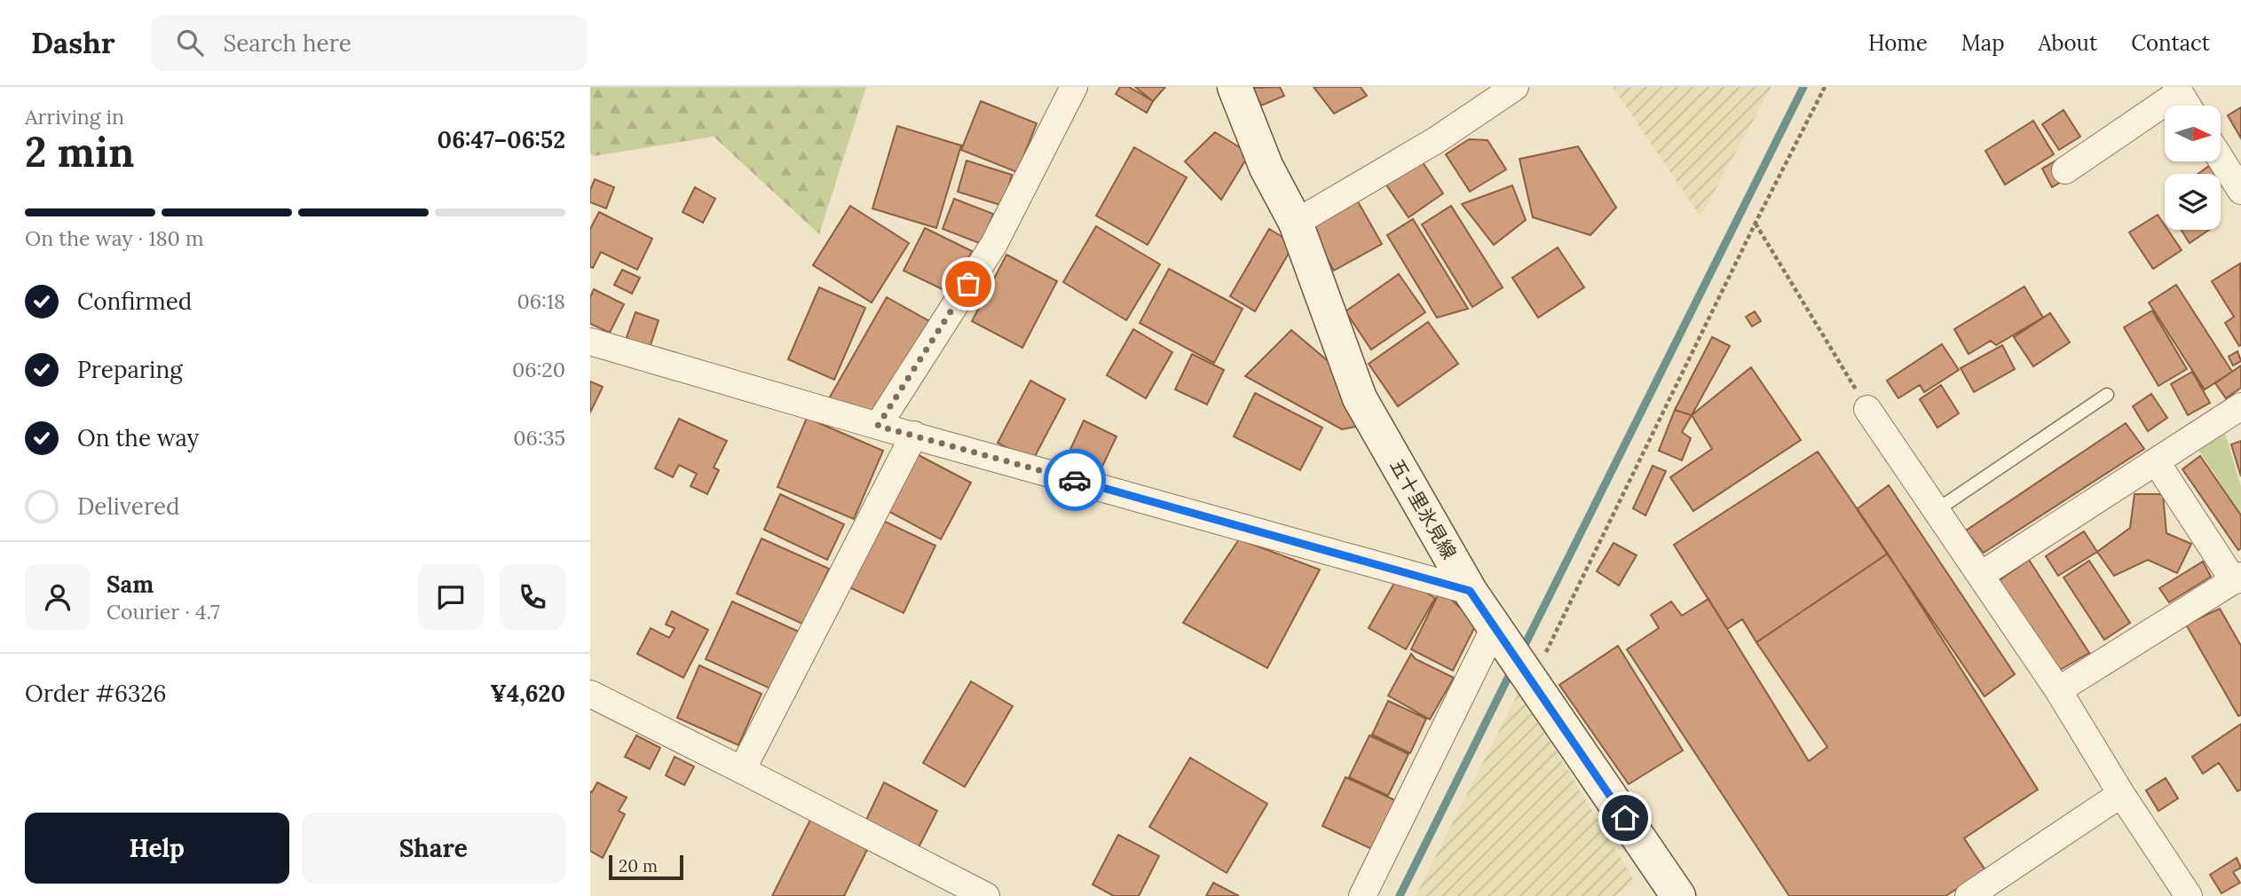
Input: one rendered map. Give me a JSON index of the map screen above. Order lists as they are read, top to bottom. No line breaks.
{"streets":{"main road":["五十里氷見線"]},"scale_bar":"20 m","north":"right","page":{"header":"Dashr","search":"Search here","nav":["Home","Map","About","Contact"],"heading":["2 min","Arriving in","06:47–06:52"],"panel":["Sam","Courier · 4.7","Order #6326","¥4,620"],"bar":"On the way · 180 m","list":[["Confirmed","06:18"],["Preparing","06:20"],["On the way","06:35"],"Delivered"],"buttons":["Help","Share"],"scale":"20 m"}}
